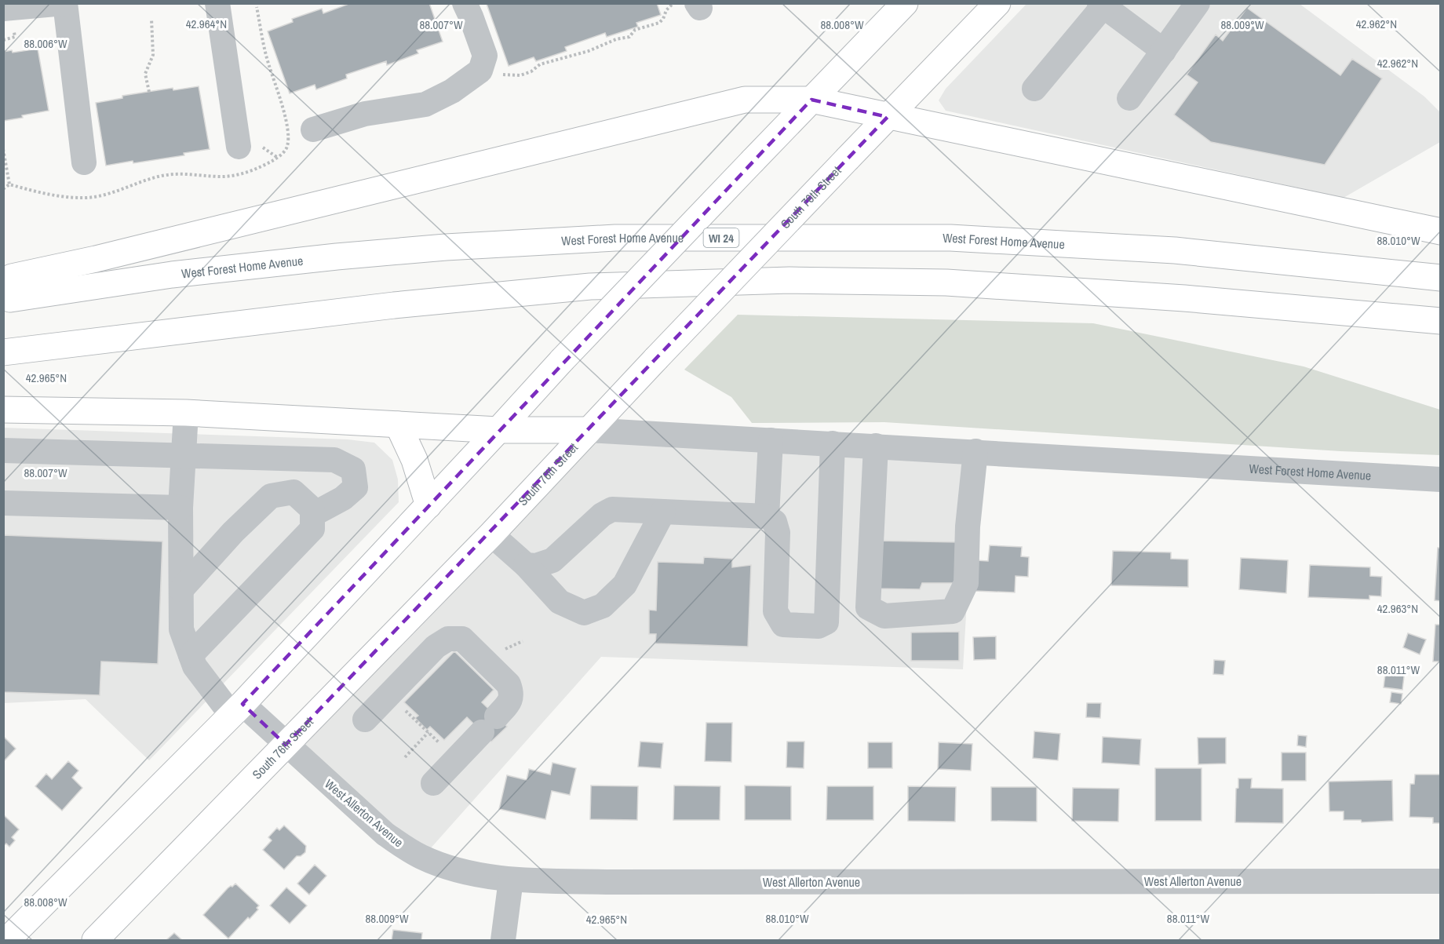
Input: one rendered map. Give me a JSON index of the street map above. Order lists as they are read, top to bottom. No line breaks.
{"streets":{"main road":["South 76th Street","WI 24","West Forest Home Avenue"],"street":["West Allerton Avenue"]},"crossings":[["South 76th Street","West Forest Home Avenue"],["South 76th Street","West Allerton Avenue"]],"coordinates":["42.964°N","42.962°N","88.007°W","88.008°W","88.009°W","88.006°W","88.010°W","42.965°N","42.963°N","88.011°W"]}
